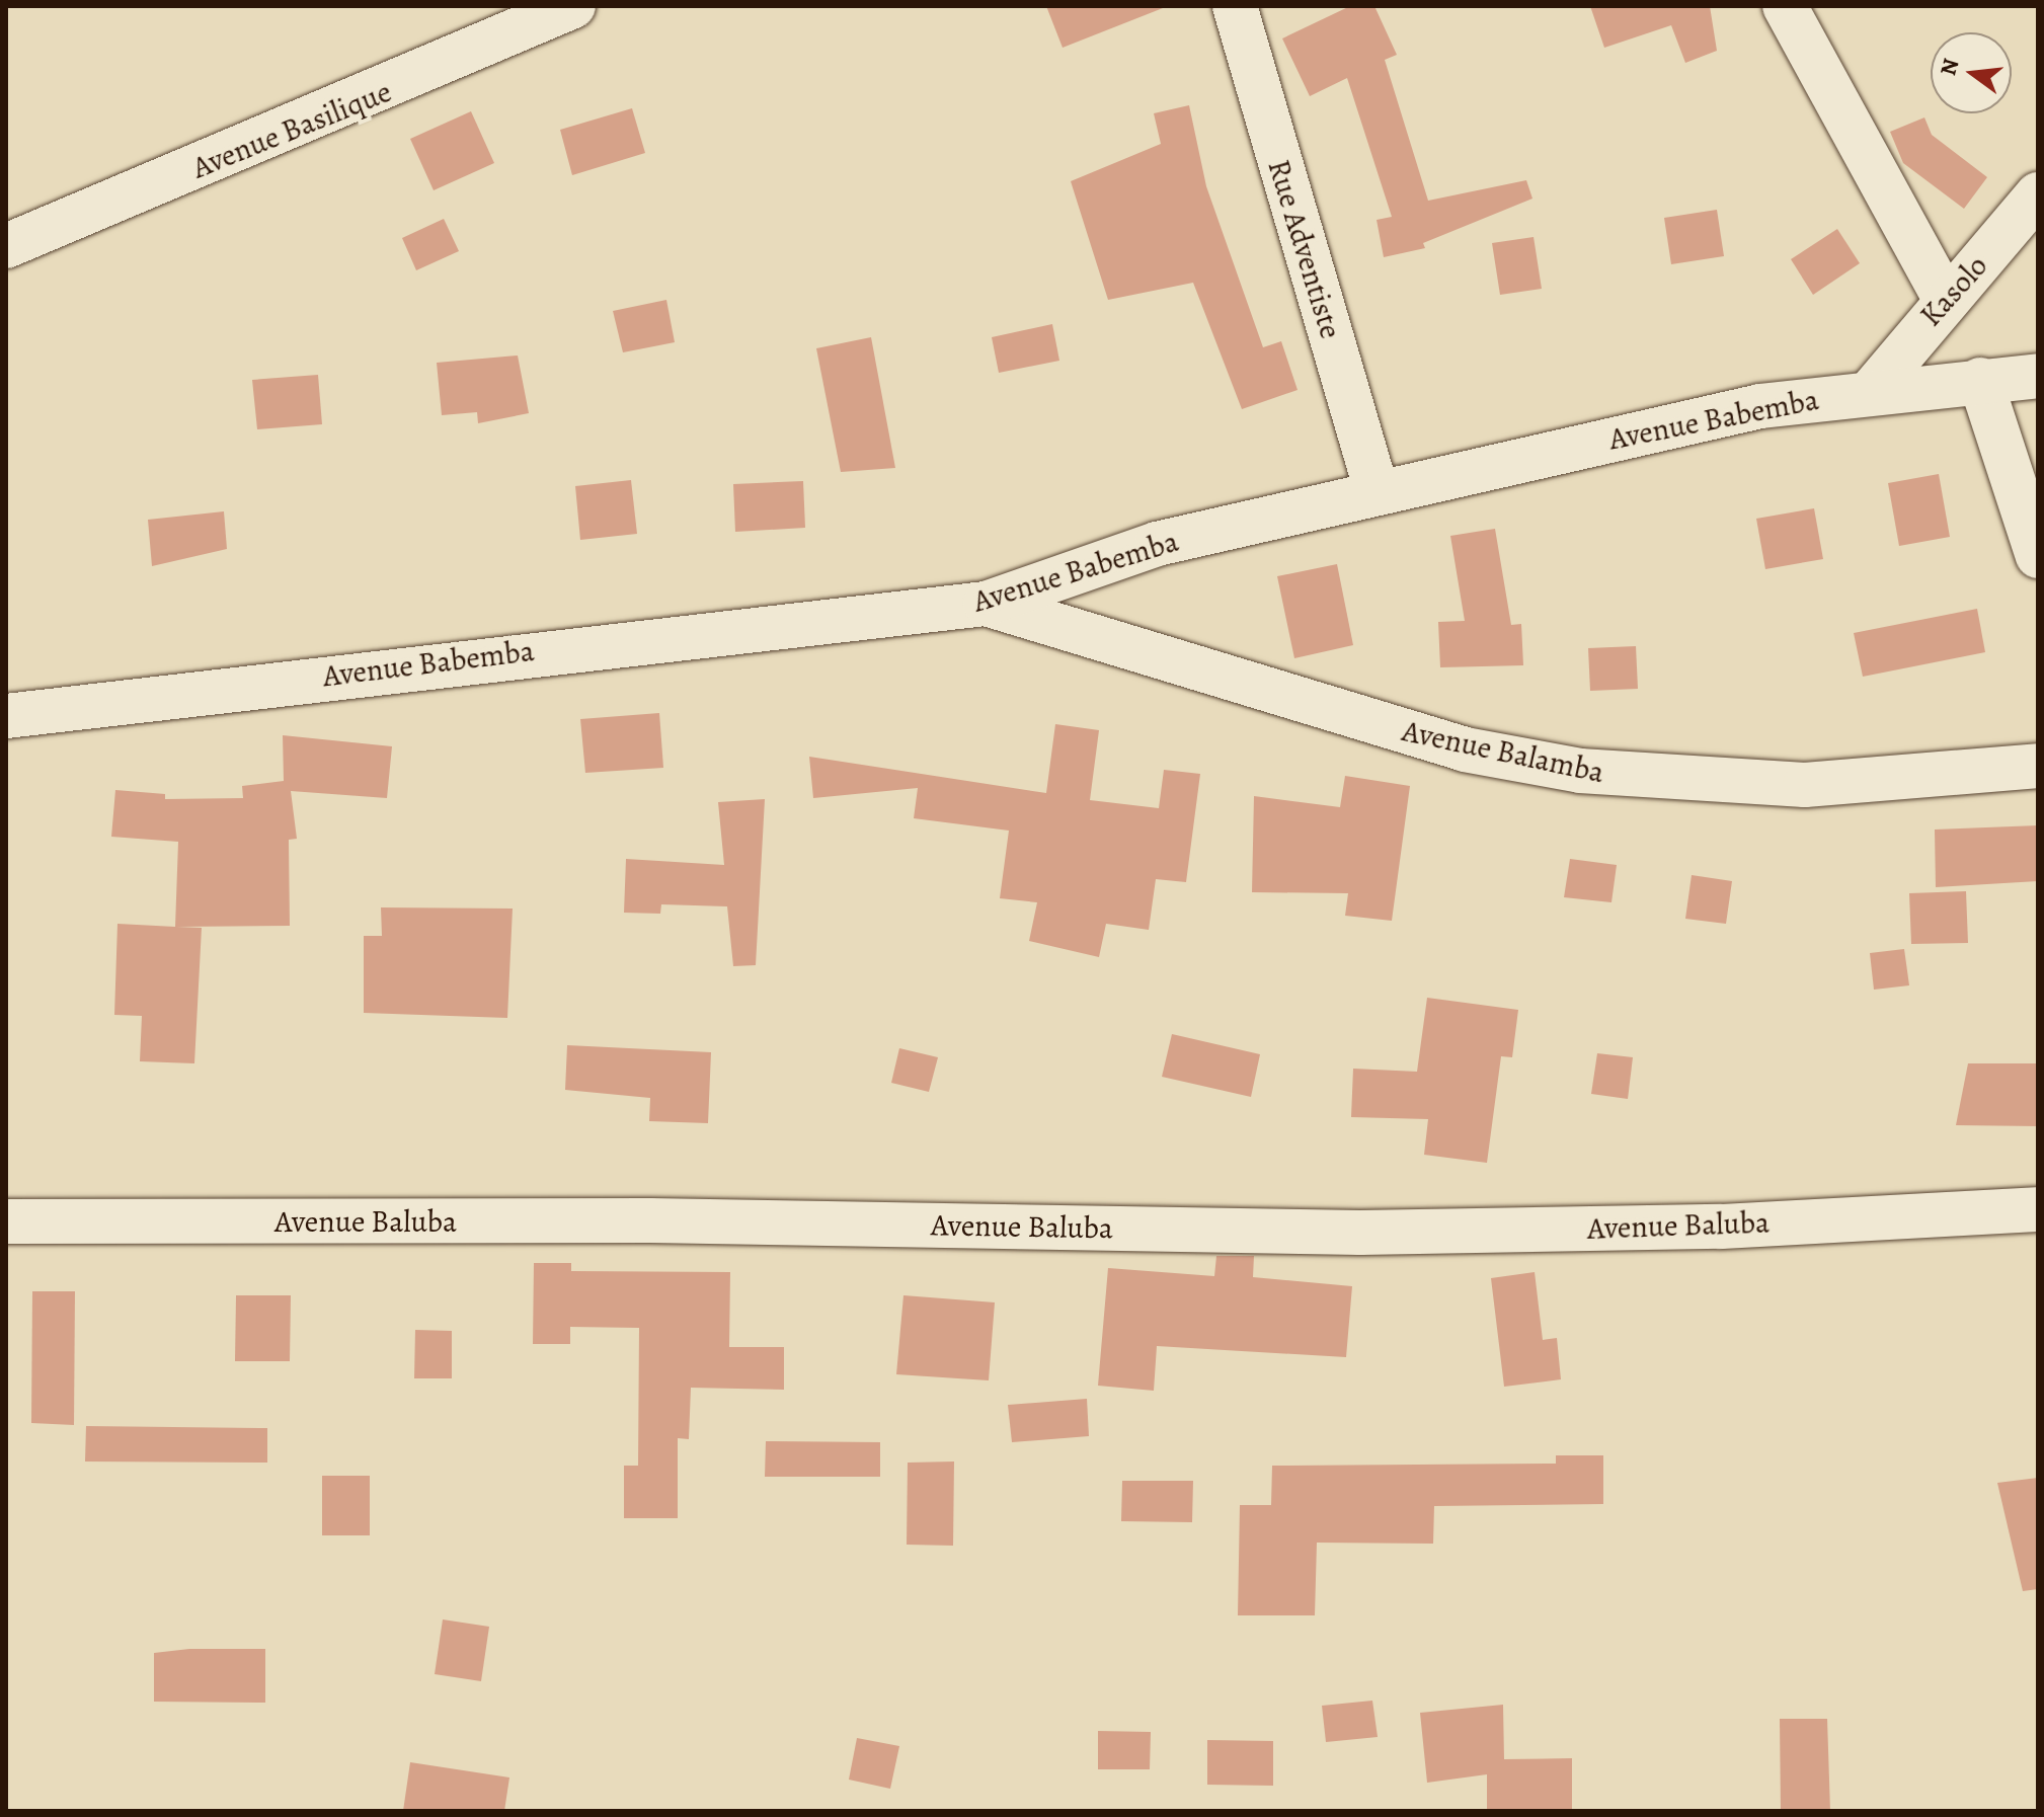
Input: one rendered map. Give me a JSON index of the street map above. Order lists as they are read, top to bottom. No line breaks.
{"streets":{"street":["Avenue Basilique","Rue Adventiste","Kasolo","Avenue Babemba","Avenue Balamba","Avenue Baluba"]},"crossings":[["Rue Adventiste","Avenue Babemba"],["Kasolo","Avenue Babemba"],["Avenue Babemba","Avenue Balamba"]],"north":"left"}
